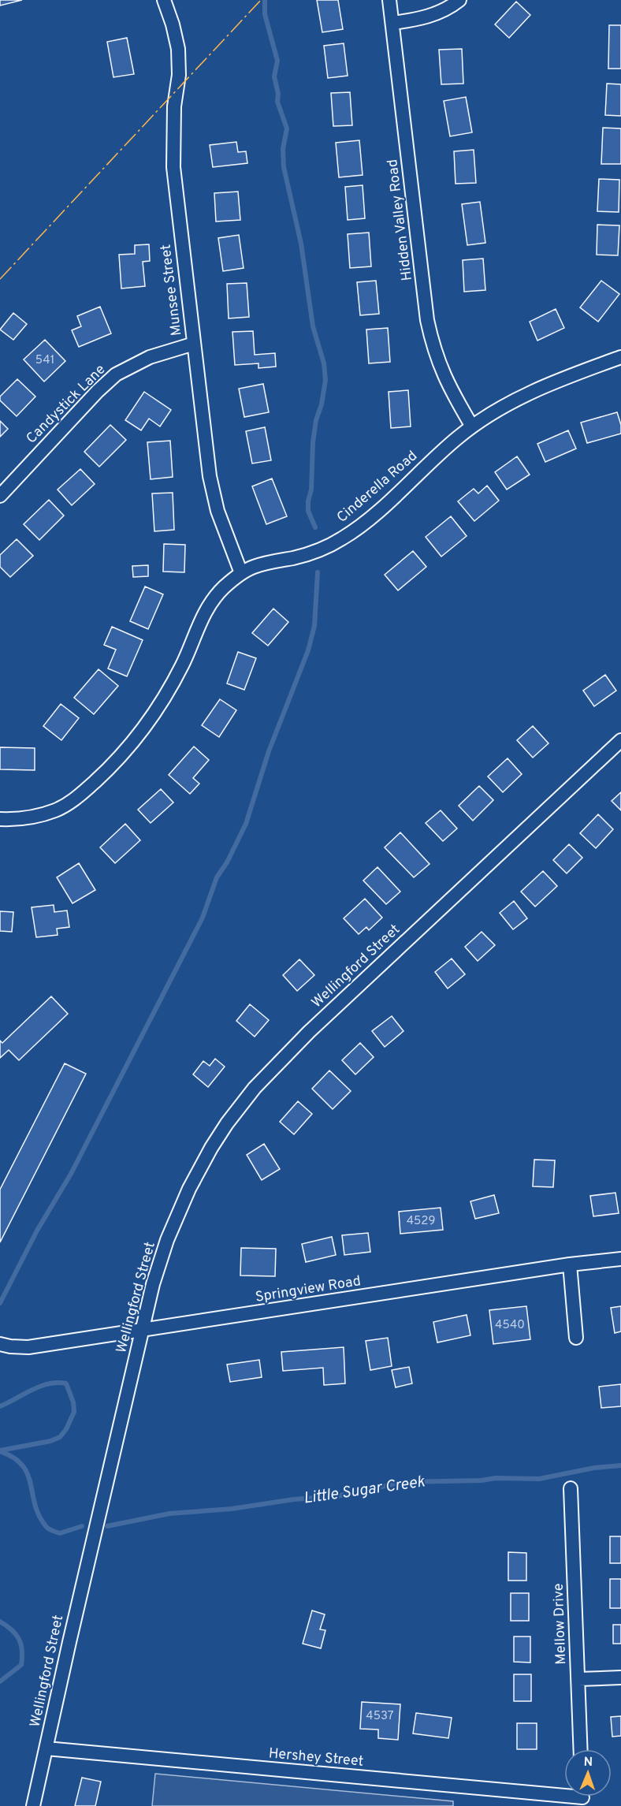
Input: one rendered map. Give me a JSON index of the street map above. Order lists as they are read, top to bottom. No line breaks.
{"streets":{"street":["Hidden Valley Road","Munsee Street","Candystick Lane","Cinderella Road","Wellingford Street","Springview Road","Mellow Drive","Hershey Street"]},"crossings":[["Hidden Valley Road","Cinderella Road"],["Munsee Street","Candystick Lane"],["Munsee Street","Cinderella Road"],["Wellingford Street","Springview Road"],["Wellingford Street","Hershey Street"]],"water":["Little Sugar Creek"],"house_numbers":["541","4529","4540","4537"],"north":"top"}
